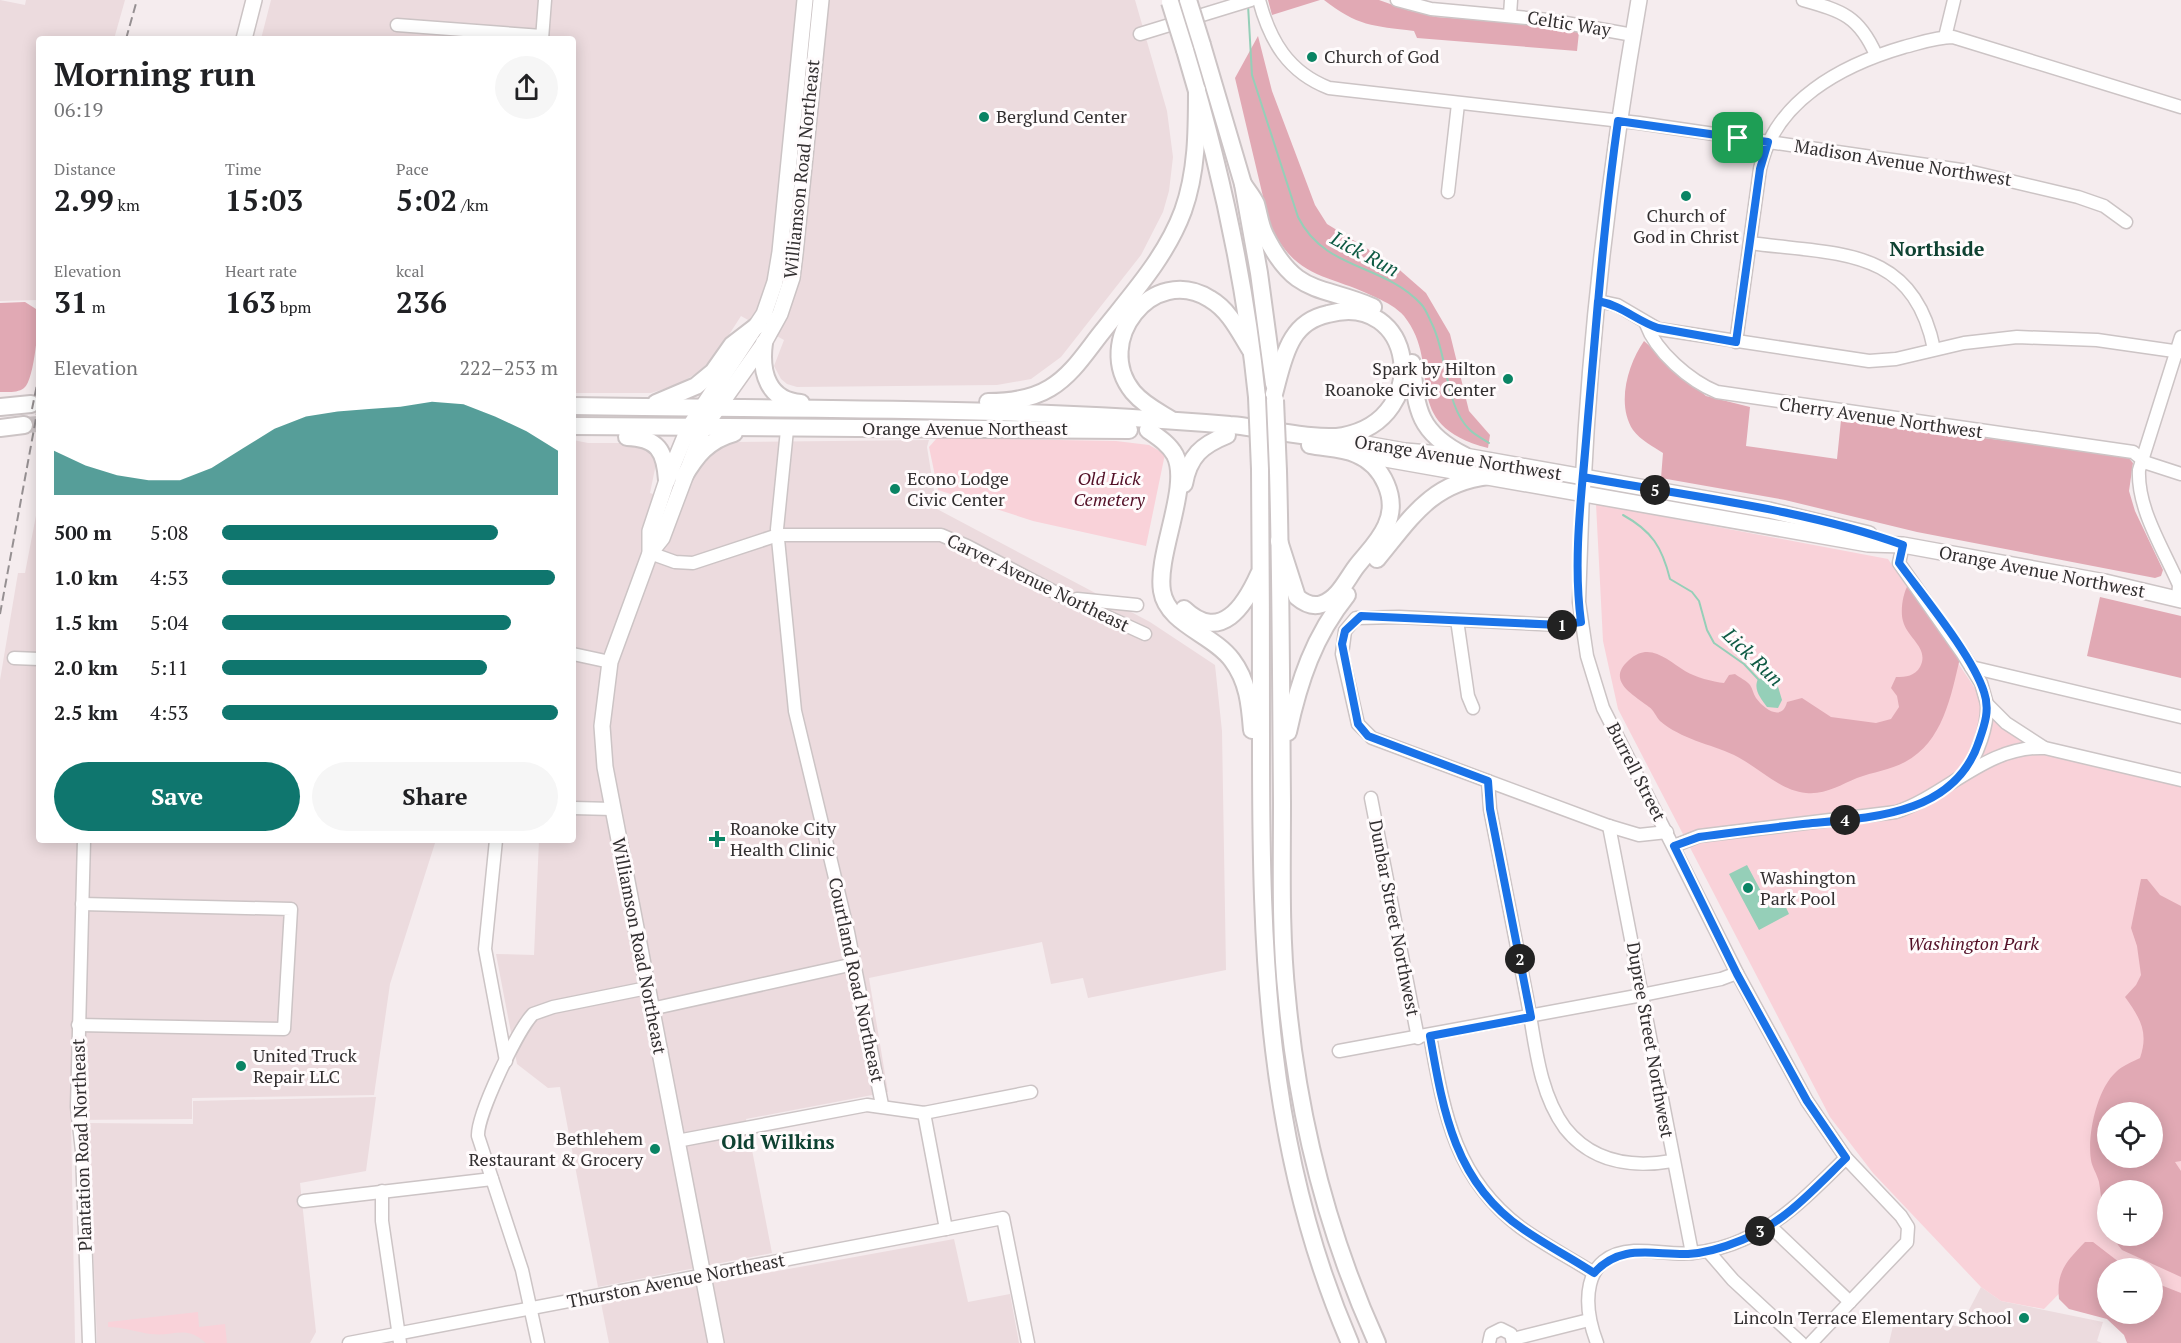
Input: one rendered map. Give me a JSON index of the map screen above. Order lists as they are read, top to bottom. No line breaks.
{"streets":{"highway":["Orange Avenue Northeast"],"main road":["Williamson Road Northeast","Orange Avenue Northwest"],"street":["Celtic Way","Madison Avenue Northwest","Cherry Avenue Northwest","Carver Avenue Northeast","Burrell Street","Dunbar Street Northwest","Courtland Road Northeast","Dupree Street Northwest","Plantation Road Northeast","Thurston Avenue Northeast"]},"crossings":[["Williamson Road Northeast","Orange Avenue Northeast"],["Williamson Road Northeast","Carver Avenue Northeast"],["Williamson Road Northeast","Thurston Avenue Northeast"],["Orange Avenue Northeast","Orange Avenue Northwest"],["Orange Avenue Northeast","Courtland Road Northeast"],["Orange Avenue Northwest","Burrell Street"],["Carver Avenue Northeast","Courtland Road Northeast"]],"districts":["Northside","Old Wilkins"],"water":["Lick Run"],"parks":["Old Lick Cemetery","Washington Park"],"places":{"other":["Church of God","Berglund Center","Church of God in Christ","Spark by Hilton Roanoke Civic Center","Econo Lodge Civic Center","Washington Park Pool","United Truck Repair LLC","Bethlehem Restaurant & Grocery","Lincoln Terrace Elementary School"],"health":["Roanoke City Health Clinic"]},"page":{"heading":["Morning run","06:19"],"stats":[["Distance","2.99 km"],["Time","15:03"],["Pace","5:02 /km"],["Elevation","31 m"],["Heart rate","163 bpm"],["kcal","236"]],"chart":["Elevation","222–253 m"],"pins":["5","1","4","2","3"],"list":[{"name":"500 m","note":"5:08"},{"name":"1.0 km","note":"4:53"},{"name":"1.5 km","note":"5:04"},{"name":"2.0 km","note":"5:11"},{"name":"2.5 km","note":"4:53"}],"buttons":["Save","Share"],"map_buttons":["+","−"]}}
